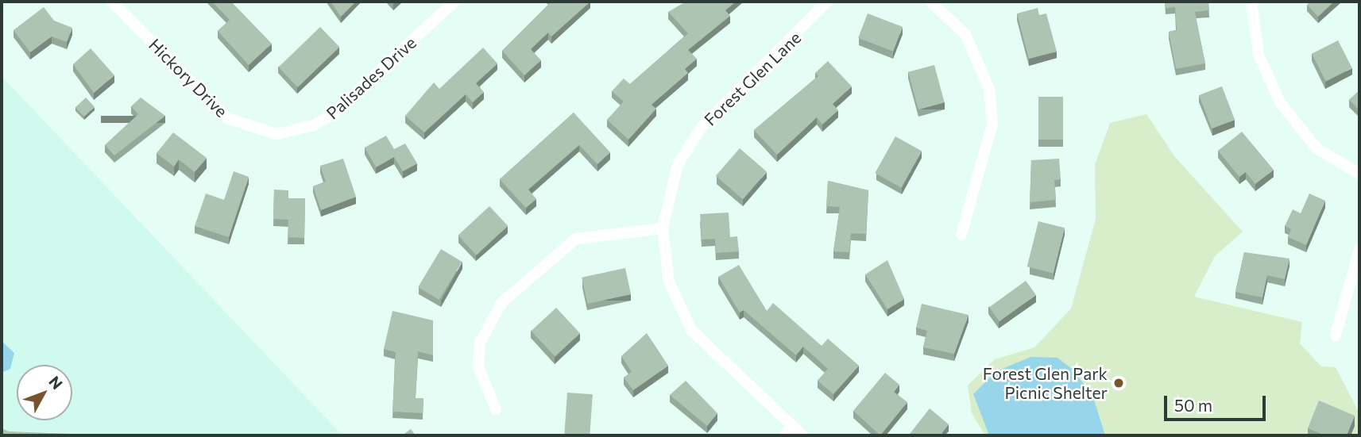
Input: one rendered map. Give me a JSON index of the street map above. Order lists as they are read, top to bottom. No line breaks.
{"streets":{"street":["Hickory Drive","Palisades Drive","Forest Glen Lane"]},"crossings":[["Hickory Drive","Palisades Drive"]],"places":["Forest Glen Park Picnic Shelter"],"scale_bar":"50 m","north":"top right"}
